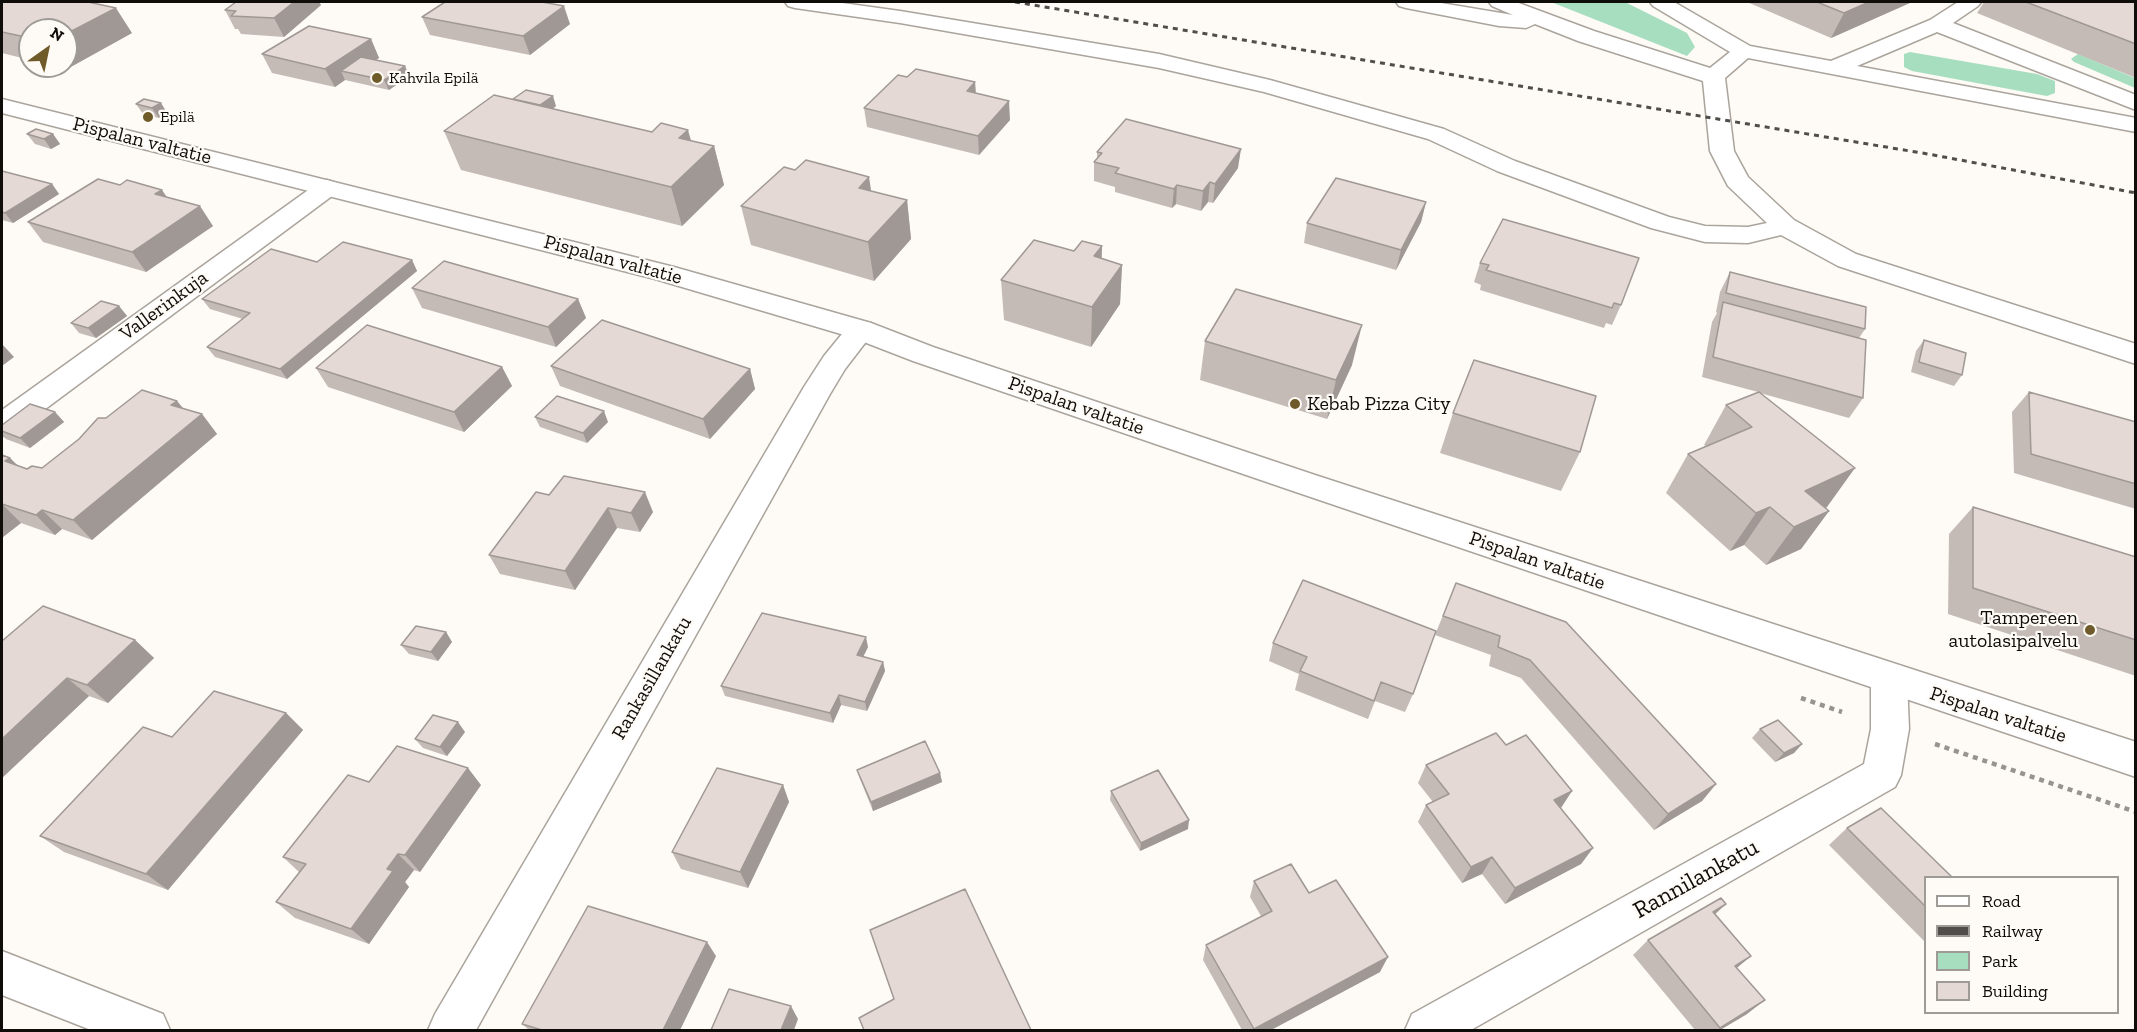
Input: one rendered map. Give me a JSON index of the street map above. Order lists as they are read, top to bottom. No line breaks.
{"streets":{"main road":["Pispalan valtatie","Vallerinkuja","Rankasillankatu","Rannilankatu"]},"crossings":[["Pispalan valtatie","Vallerinkuja"],["Pispalan valtatie","Rankasillankatu"],["Pispalan valtatie","Rannilankatu"]],"places":["Kahvila Epilä","Epilä","Kebab Pizza City","Tampereen autolasipalvelu"],"legend":["Road","Railway","Park","Building"],"north":"top right"}
